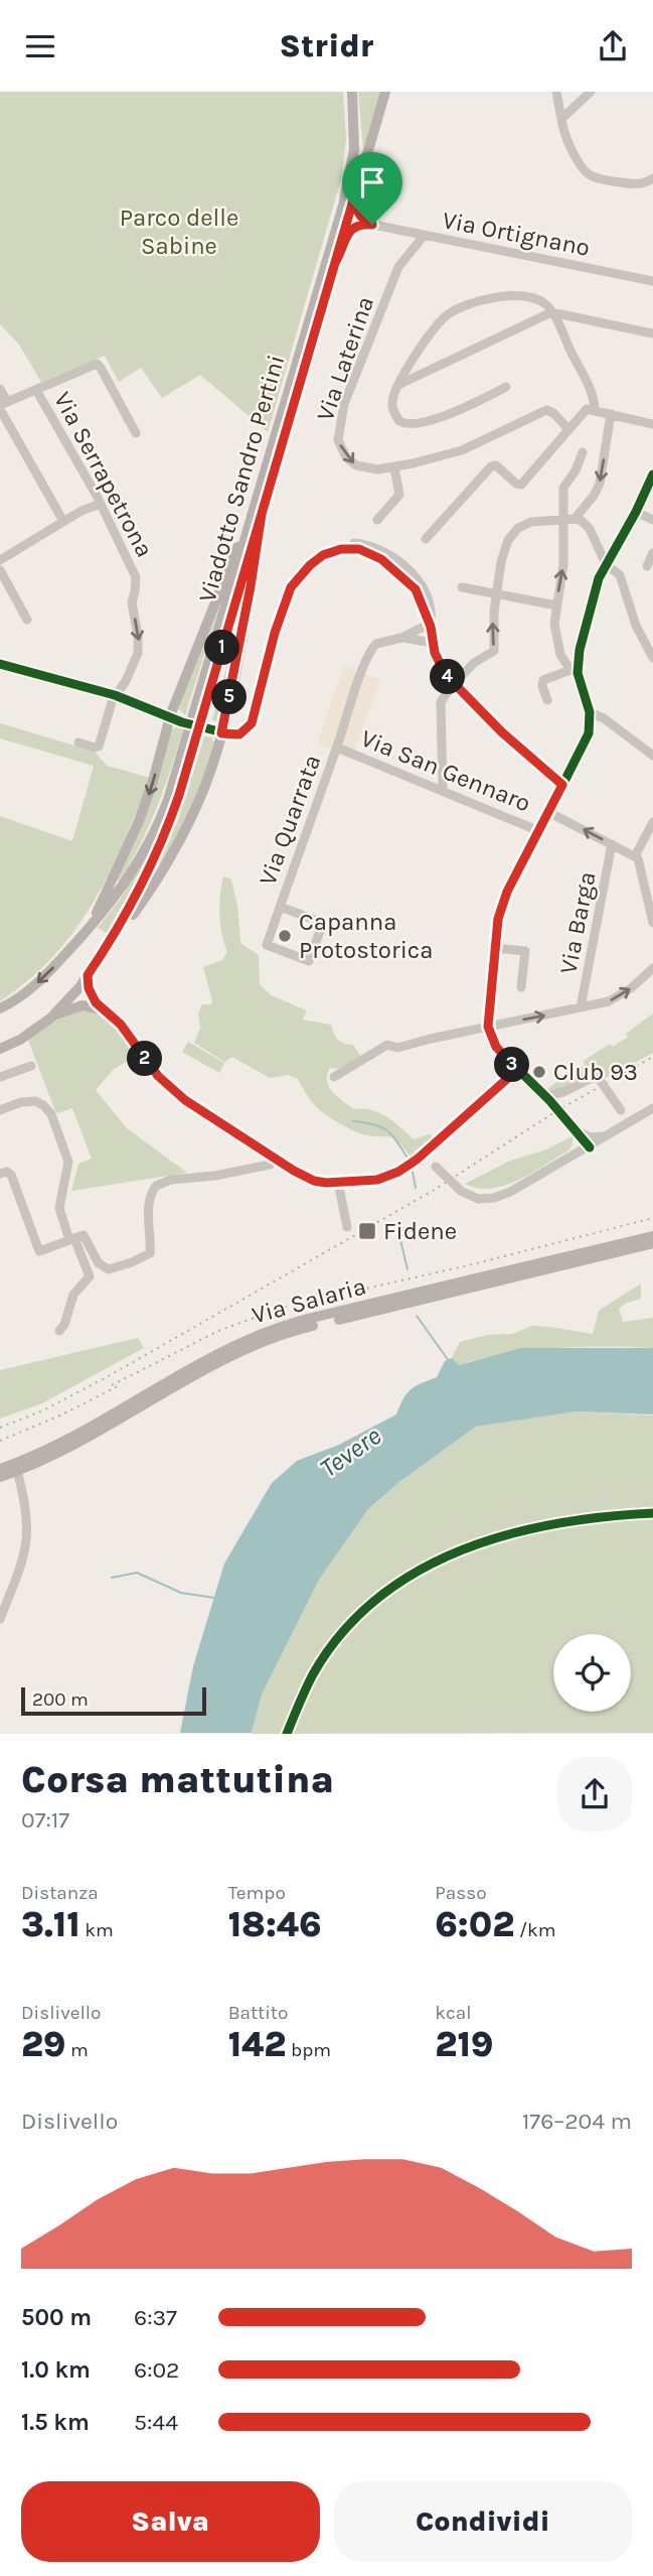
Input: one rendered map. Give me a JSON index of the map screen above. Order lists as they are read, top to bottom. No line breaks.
{"streets":{"main road":["Viadotto Sandro Pertini","Via Salaria"],"street":["Via Ortignano","Via Laterina","Via Serrapetrona","Via San Gennaro","Via Quarrata","Via Barga"]},"crossings":[["Via Ortignano","Via Laterina"],["Via San Gennaro","Via Quarrata"]],"one_way":["Via Serrapetrona"],"water":["Tevere"],"parks":["Parco delle Sabine"],"places":{"other":["Capanna Protostorica","Club 93"],"transit":["Fidene"]},"scale_bar":"200 m","page":{"header":"Stridr","pins":["1","4","5","2","3"],"scale":"200 m","heading":["Corsa mattutina","07:17"],"stats":[["Distanza","3.11 km"],["Tempo","18:46"],["Passo","6:02 /km"],["Dislivello","29 m"],["Battito","142 bpm"],["kcal","219"]],"chart":["Dislivello","176–204 m"],"list":[{"name":"500 m","note":"6:37"},{"name":"1.0 km","note":"6:02"},{"name":"1.5 km","note":"5:44"}],"buttons":["Salva","Condividi"]}}
